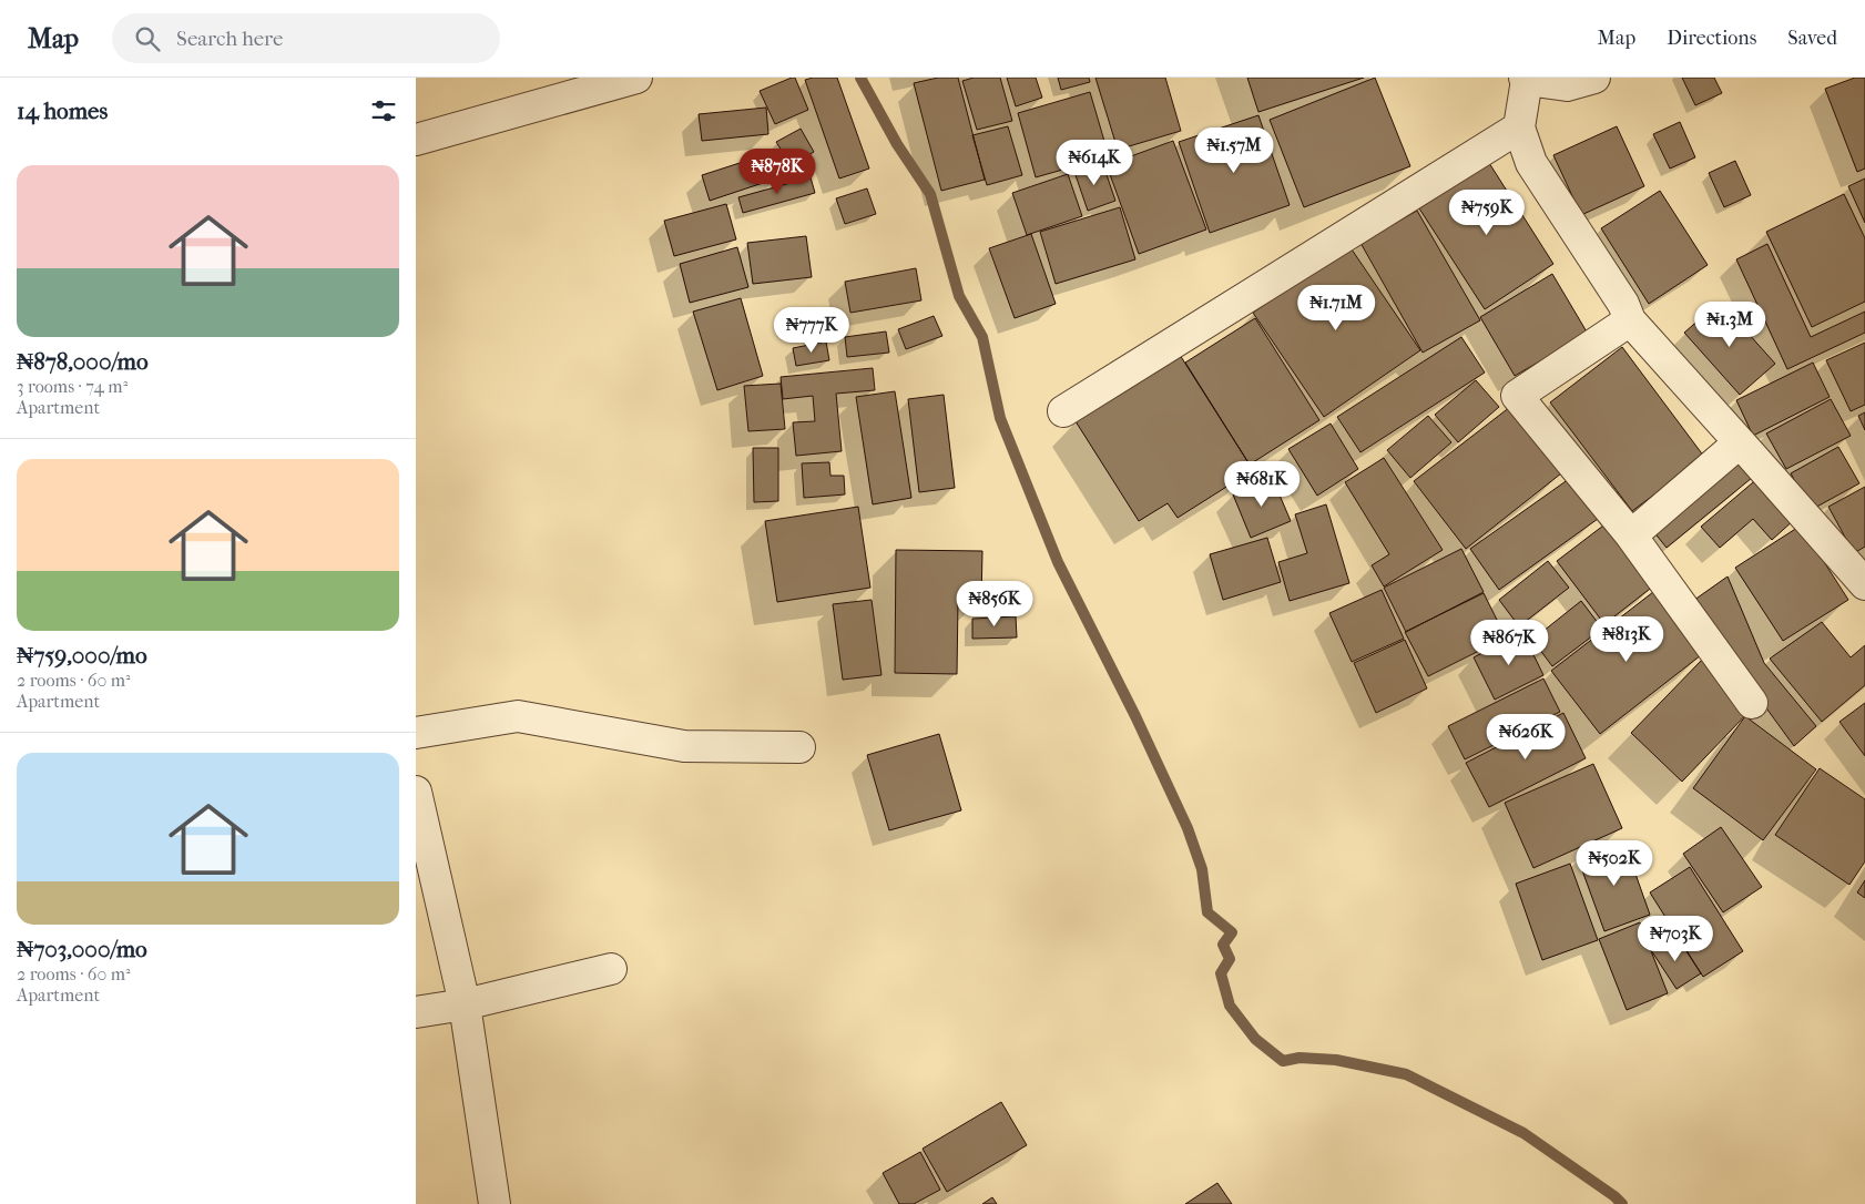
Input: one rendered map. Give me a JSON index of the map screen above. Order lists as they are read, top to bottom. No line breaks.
{"page":{"header":"Map","search":"Search here","nav":["Map","Directions","Saved"],"heading":"14 homes","price":["₦1.57M","₦614K","₦878K","₦759K","₦1.71M","₦1.3M","₦777K","₦681K","₦856K","₦813K","₦867K","₦626K","₦502K","₦703K"],"list":[{"name":"₦878,000/mo","note":"3 rooms · 74 m² · Apartment"},{"name":"₦759,000/mo","note":"2 rooms · 60 m² · Apartment"},{"name":"₦703,000/mo","note":"2 rooms · 60 m² · Apartment"}]}}
